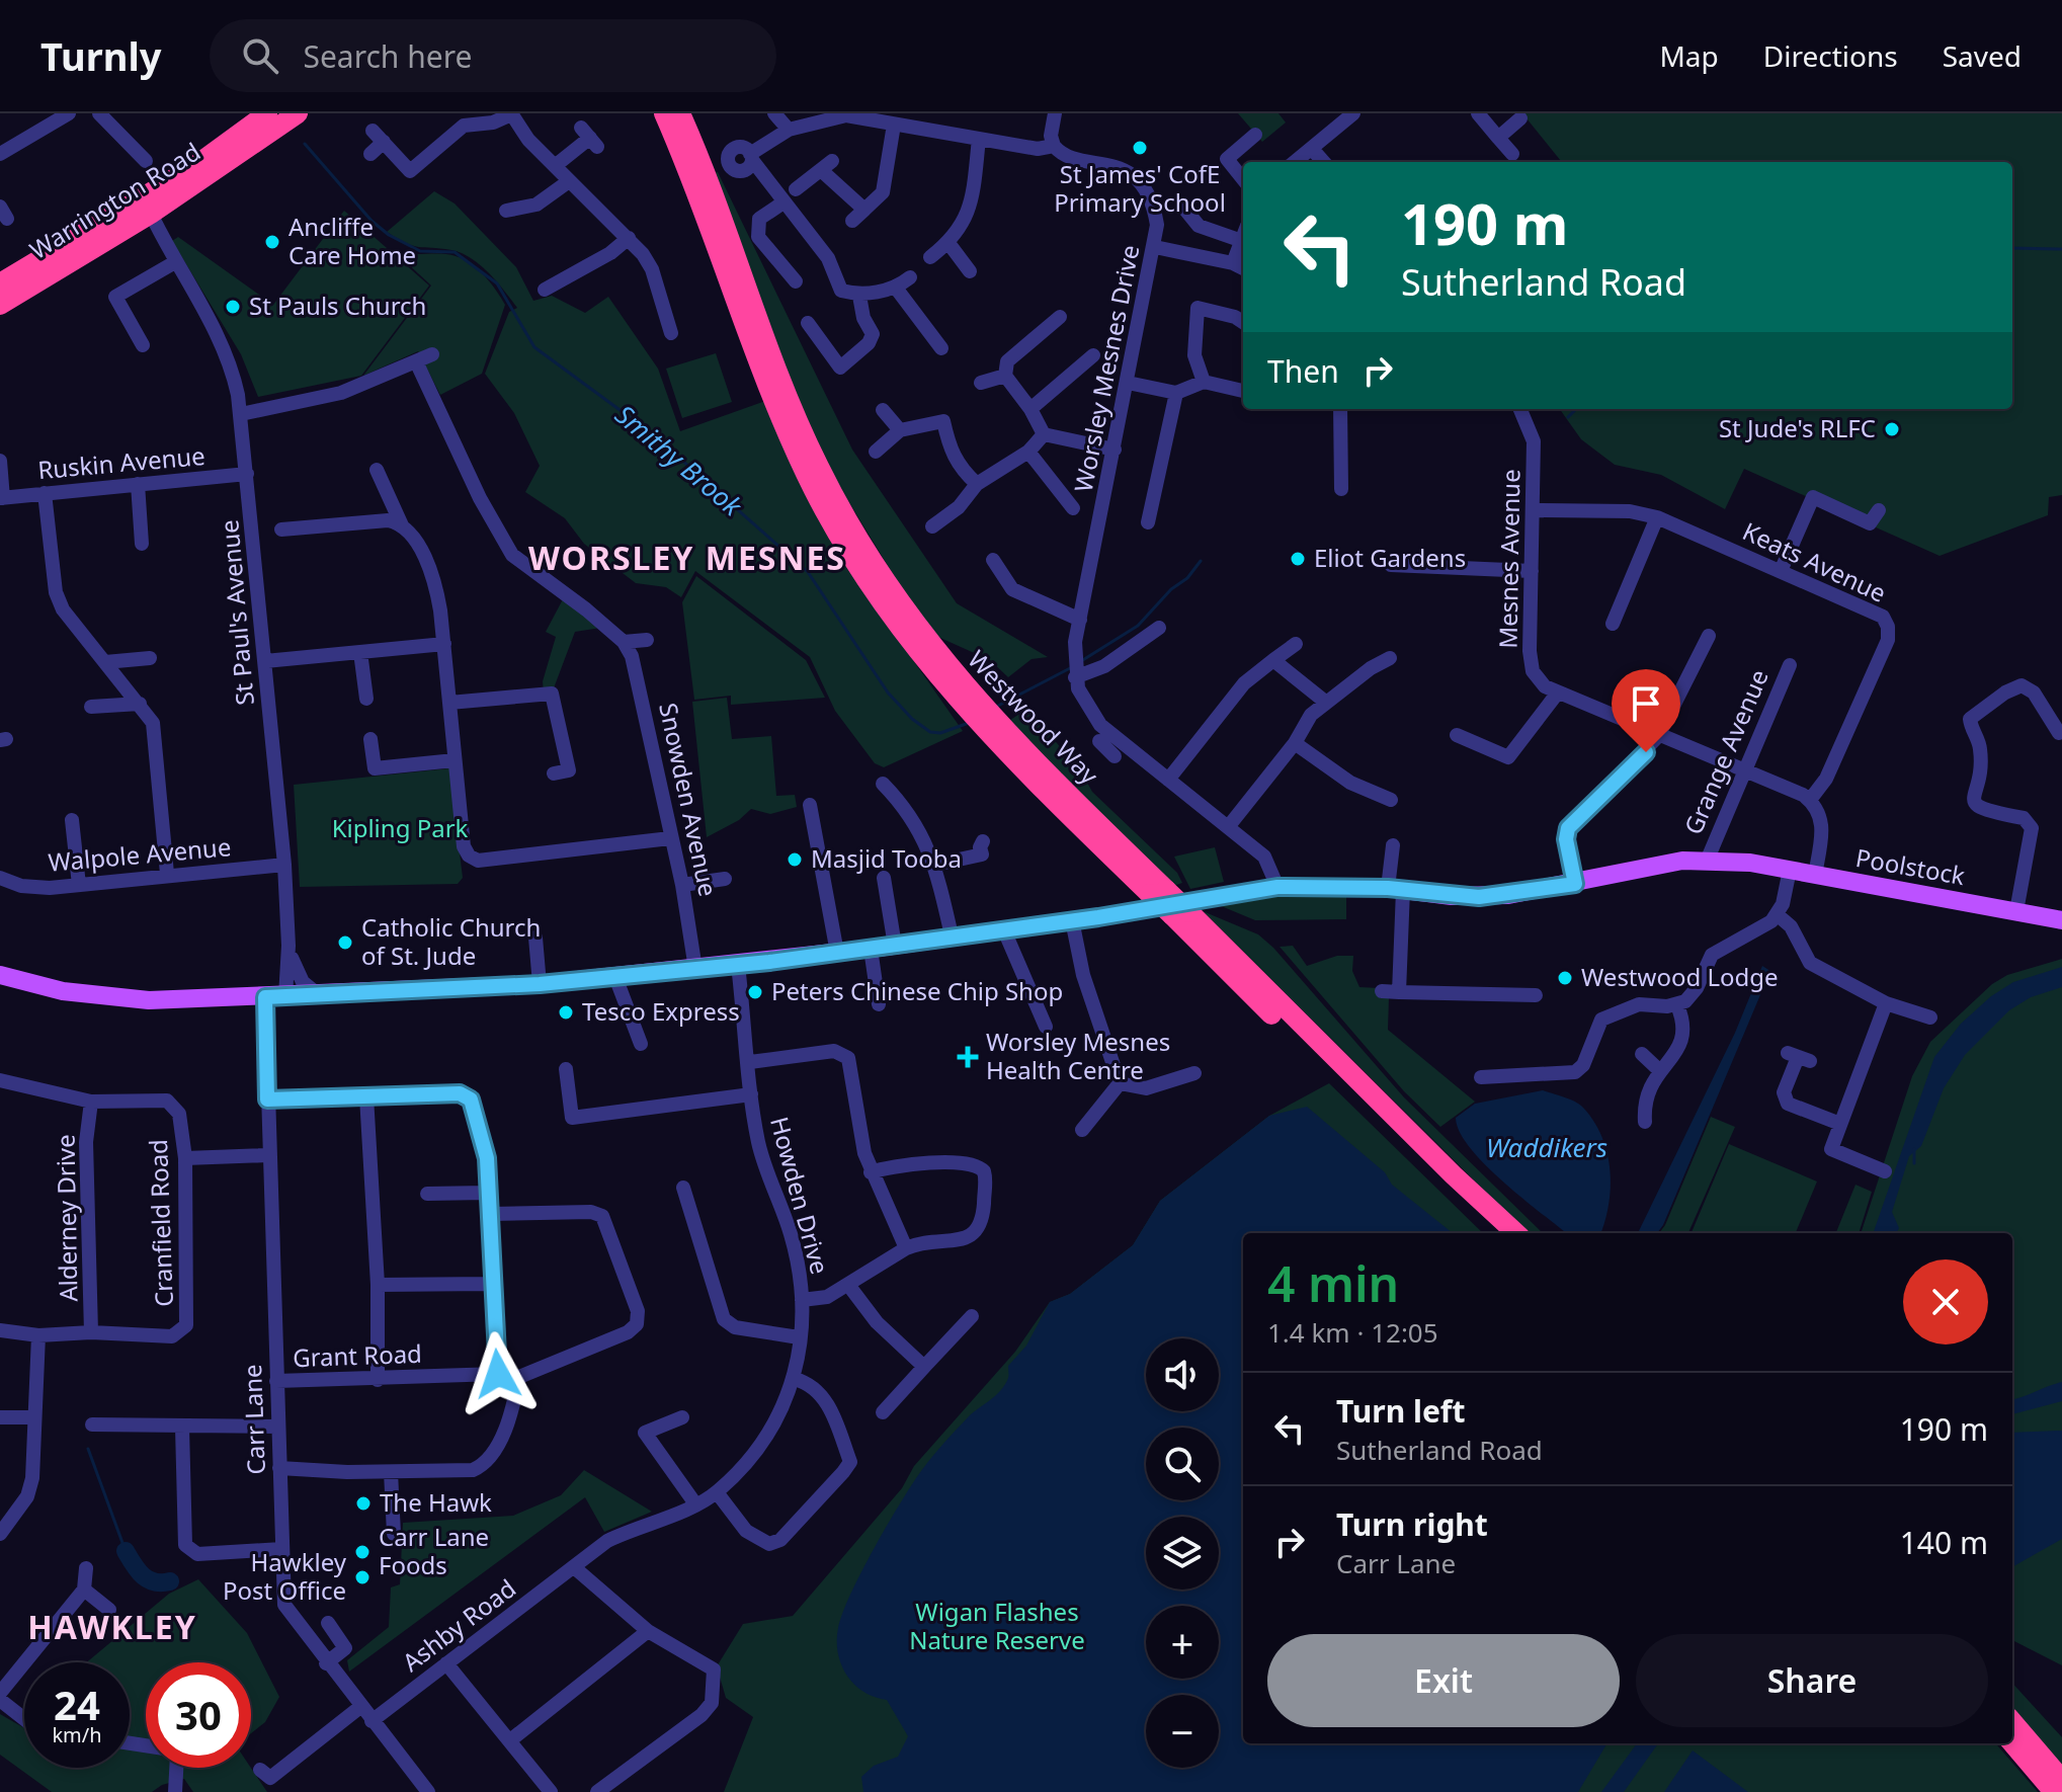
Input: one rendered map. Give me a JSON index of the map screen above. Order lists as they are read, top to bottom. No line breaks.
{"streets":{"highway":["Warrington Road","Westwood Way"],"main road":["Poolstock"],"street":["Worsley Mesnes Drive","Ruskin Avenue","Mesnes Avenue","Keats Avenue","St Paul's Avenue","Grange Avenue","Snowden Avenue","Walpole Avenue","Howden Drive","Alderney Drive","Cranfield Road","Grant Road","Carr Lane","Ashby Road"]},"crossings":[["Warrington Road","St Paul's Avenue"],["Ruskin Avenue","St Paul's Avenue"],["Mesnes Avenue","Keats Avenue"],["Mesnes Avenue","Grange Avenue"],["St Paul's Avenue","Walpole Avenue"],["St Paul's Avenue","Poolstock"],["Grange Avenue","Poolstock"],["Snowden Avenue","Poolstock"],["Poolstock","Howden Drive"],["Poolstock","Carr Lane"],["Howden Drive","Ashby Road"],["Alderney Drive","Cranfield Road"],["Grant Road","Carr Lane"],["Carr Lane","Ashby Road"]],"districts":["WORSLEY MESNES","HAWKLEY"],"water":["Smithy Brook","Waddikers"],"parks":["Kipling Park","Wigan Flashes Nature Reserve"],"places":{"other":["St James' CofE Primary School","Ancliffe Care Home","St Pauls Church","St Jude's RLFC","Eliot Gardens","Masjid Tooba","Catholic Church of St. Jude","Westwood Lodge","Peters Chinese Chip Shop","Tesco Express","The Hawk","Carr Lane Foods","Hawkley Post Office"],"health":["Worsley Mesnes Health Centre"]},"page":{"header":"Turnly","search":"Search here","nav":["Map","Directions","Saved"],"turn":["190 m","Sutherland Road"],"then":"Then","heading":["4 min","1.4 km · 12:05"],"map_buttons":["+","−"],"list":[{"name":"Turn left","note":"Sutherland Road","value":"190 m"},{"name":"Turn right","note":"Carr Lane","value":"140 m"}],"buttons":["Exit","Share"],"speed":"24 km/h","limit":"30"}}
